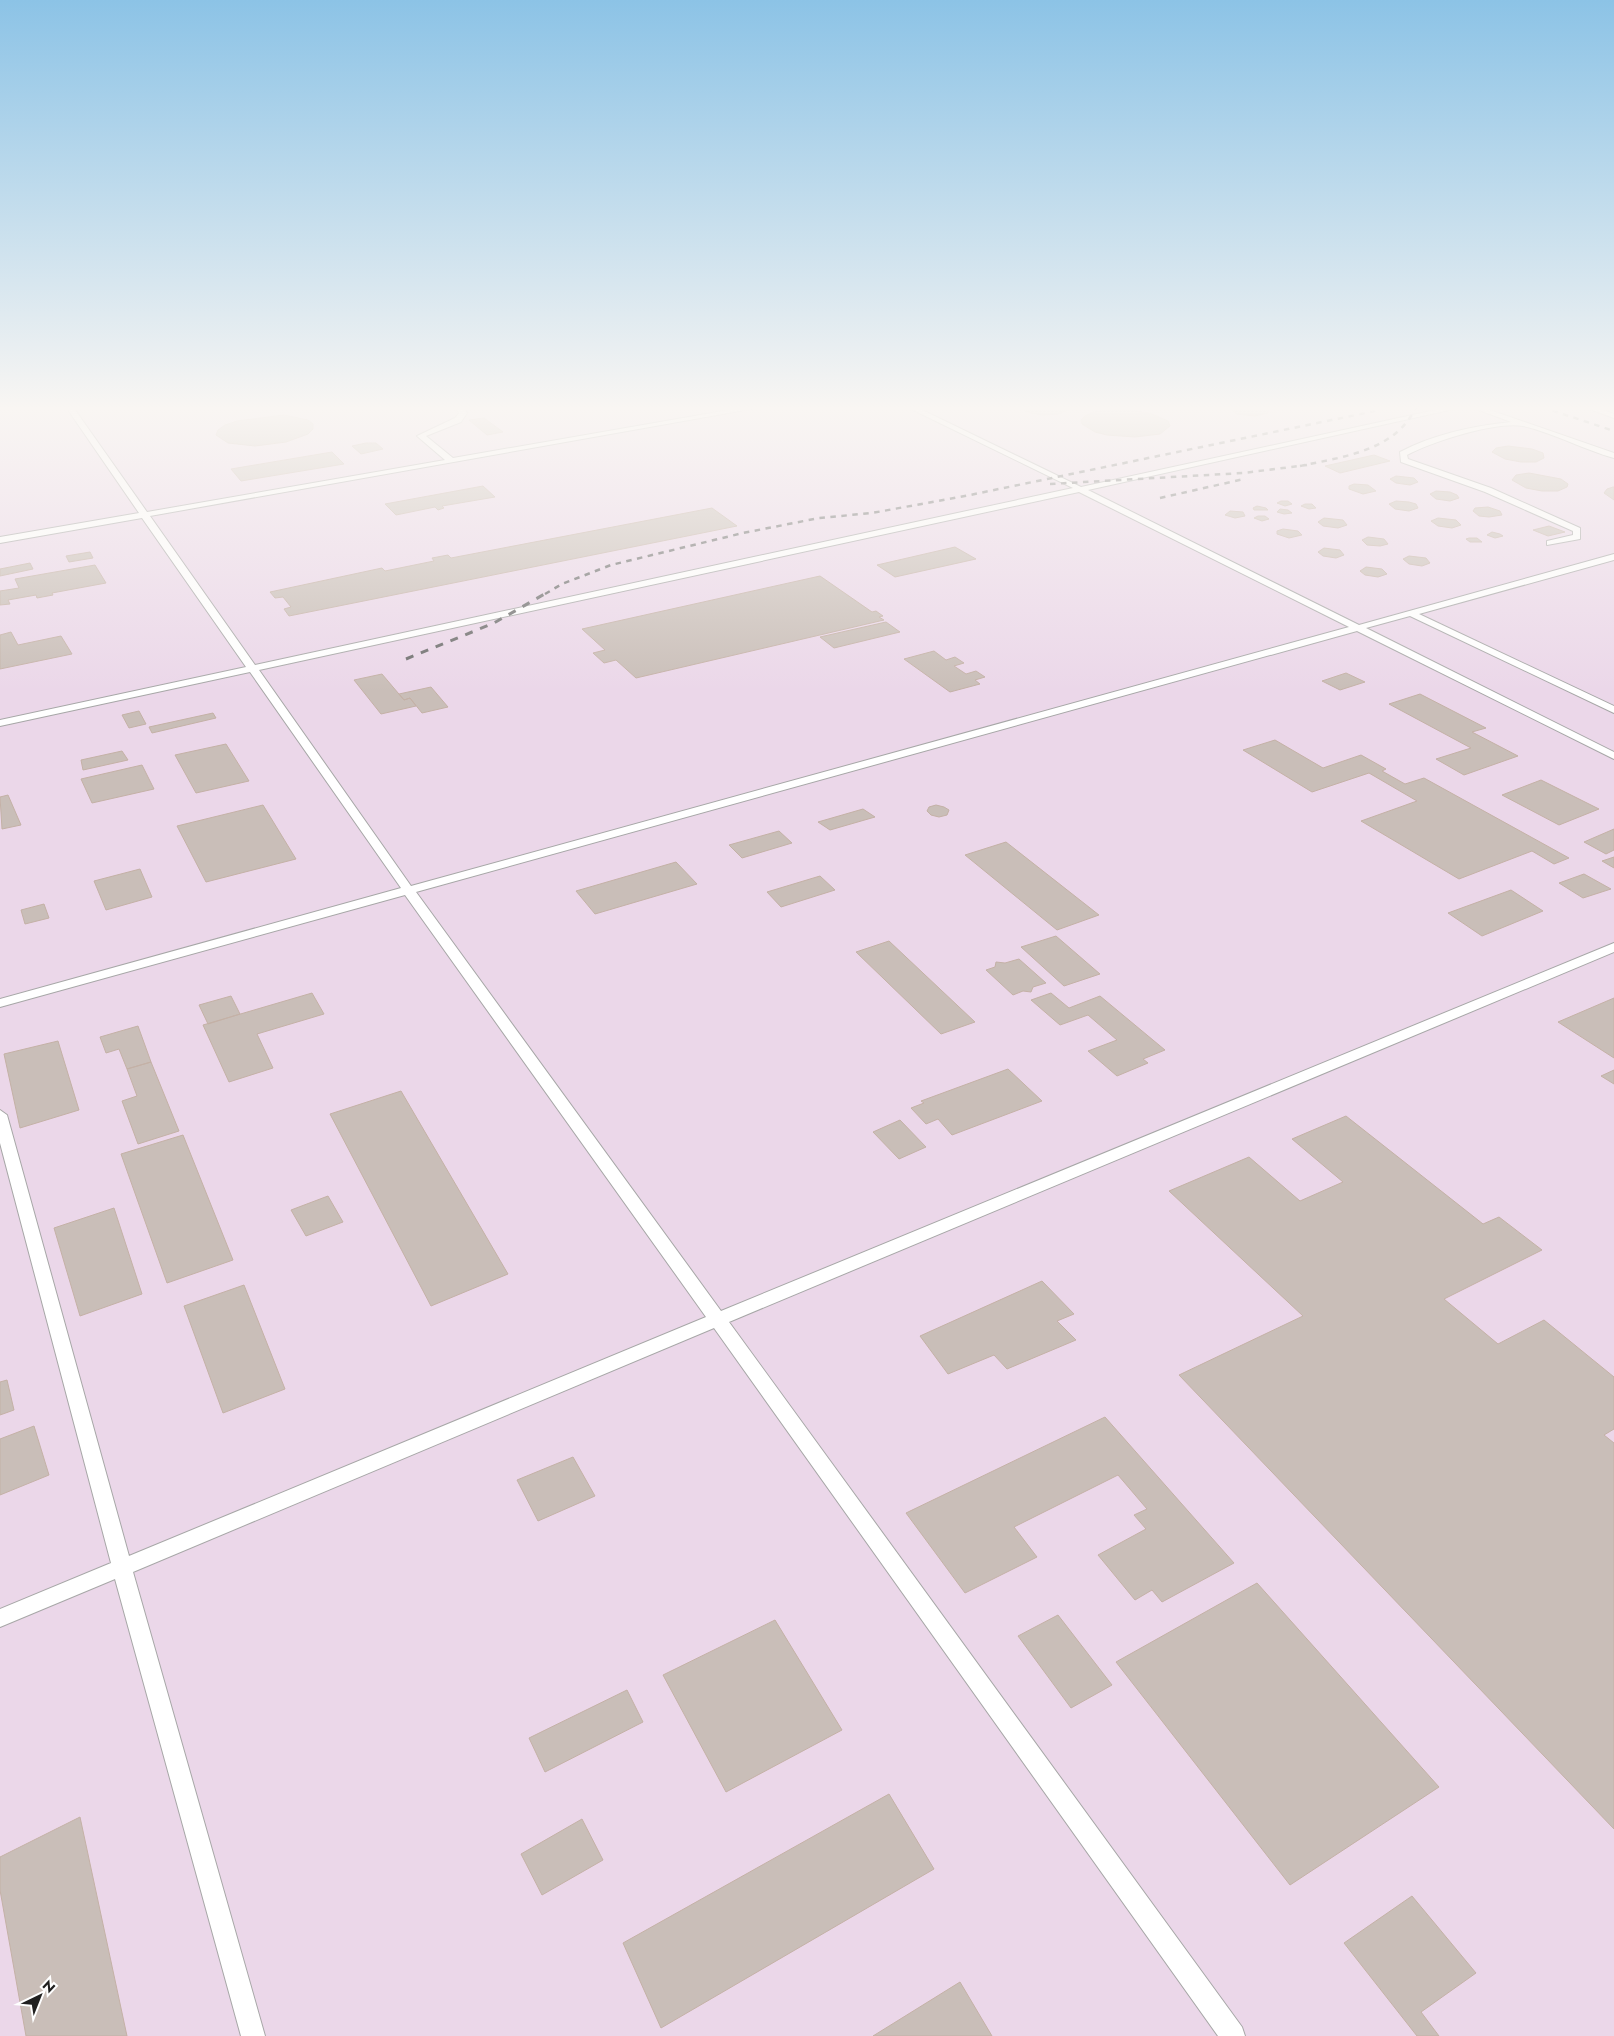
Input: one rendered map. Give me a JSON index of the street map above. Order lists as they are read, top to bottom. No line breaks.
{"north":"top right"}
